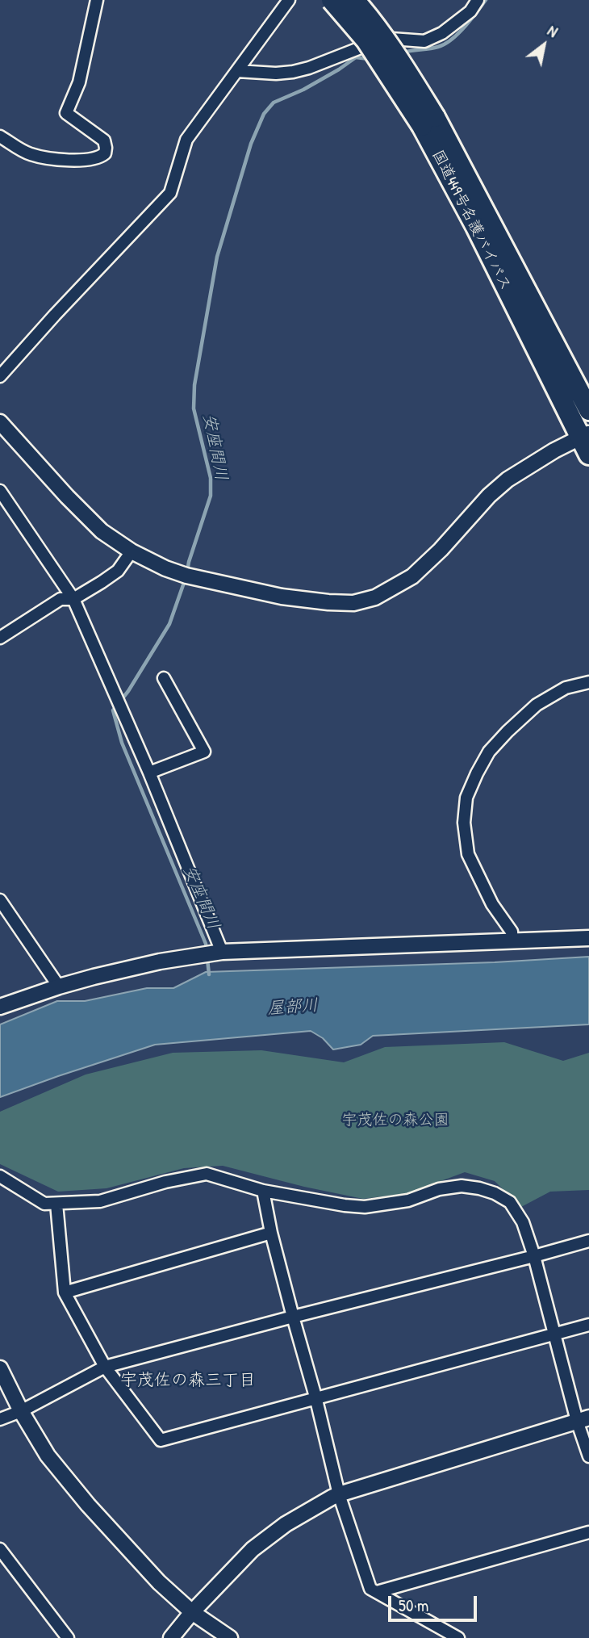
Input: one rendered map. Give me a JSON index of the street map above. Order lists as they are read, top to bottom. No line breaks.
{"streets":{"highway":["国道449号名護バイパス"]},"districts":["宇茂佐の森三丁目"],"water":["安座間川","屋部川"],"parks":["宇茂佐の森公園"],"scale_bar":"50 m","north":"top right"}
